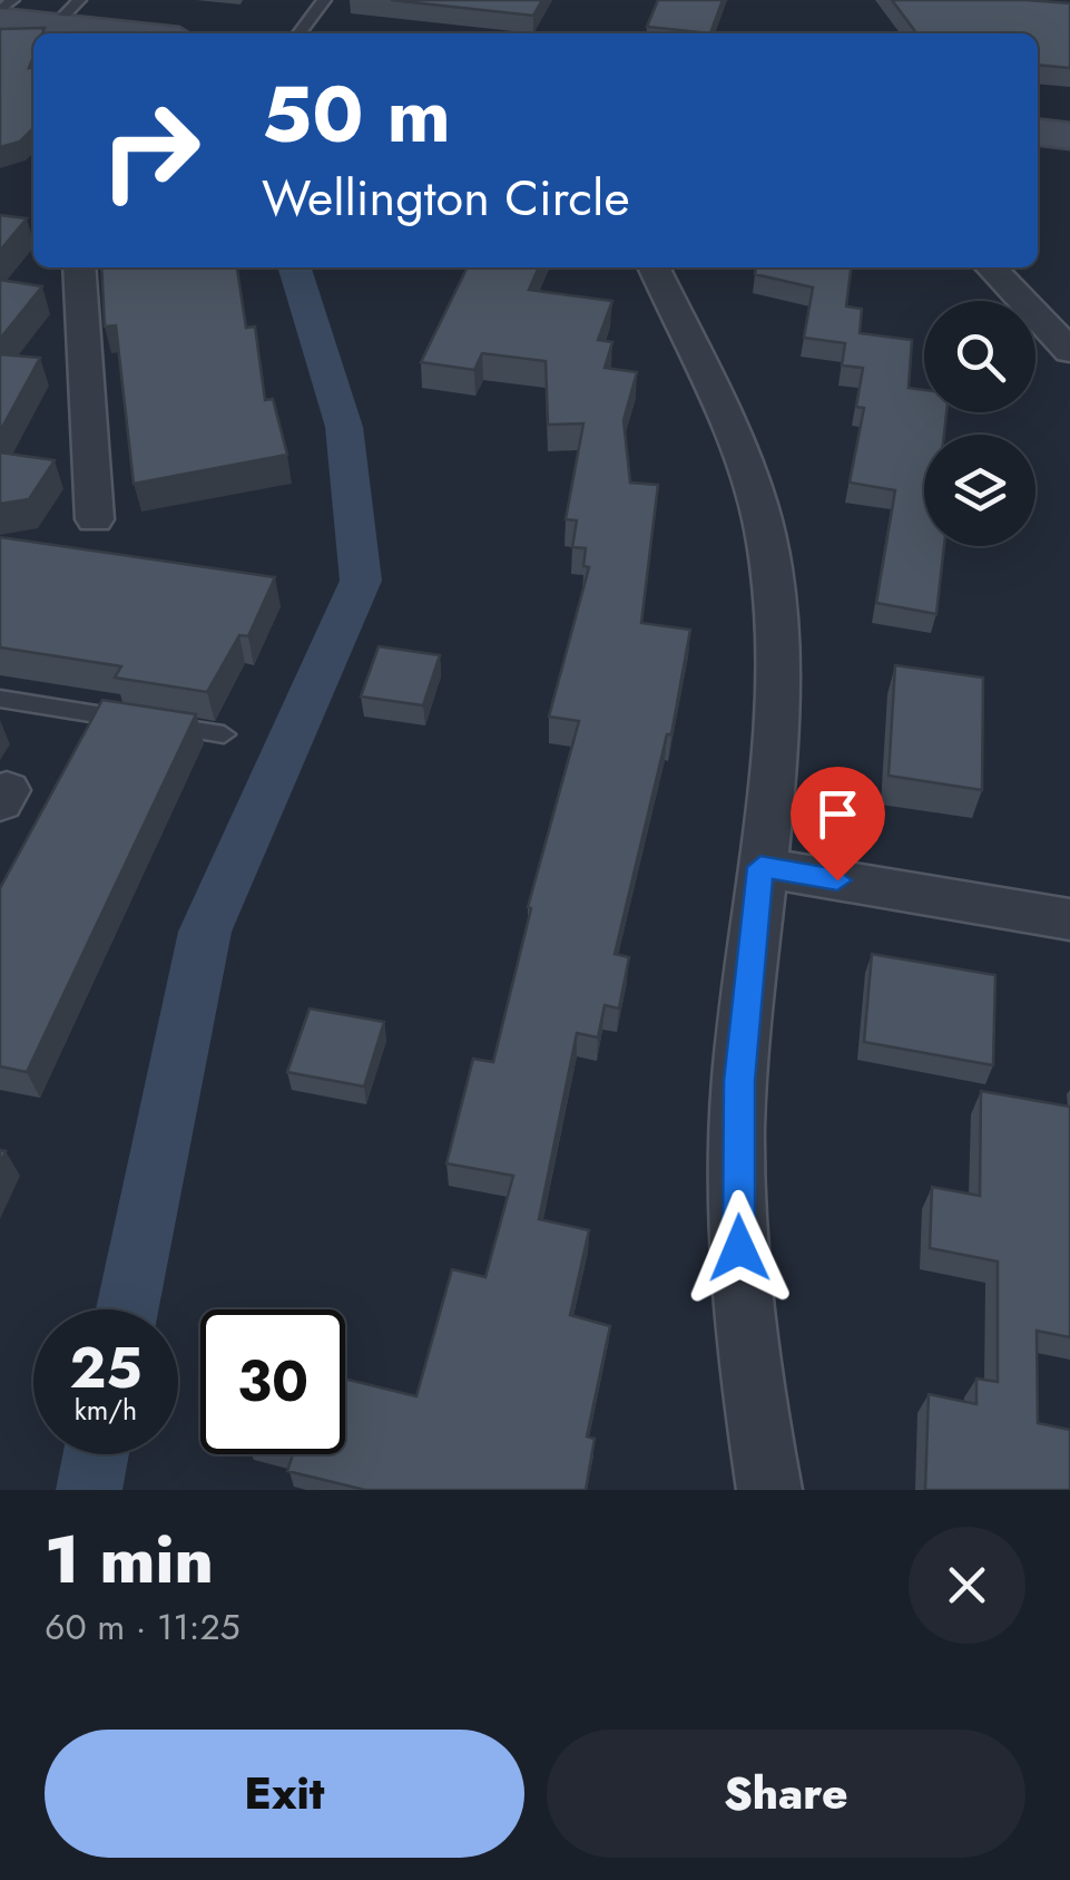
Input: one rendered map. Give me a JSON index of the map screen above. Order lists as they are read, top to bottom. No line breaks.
{"page":{"turn":["50 m","Wellington Circle"],"speed":"25 km/h","limit":"30","heading":["1 min","60 m · 11:25"],"buttons":["Exit","Share"]}}
